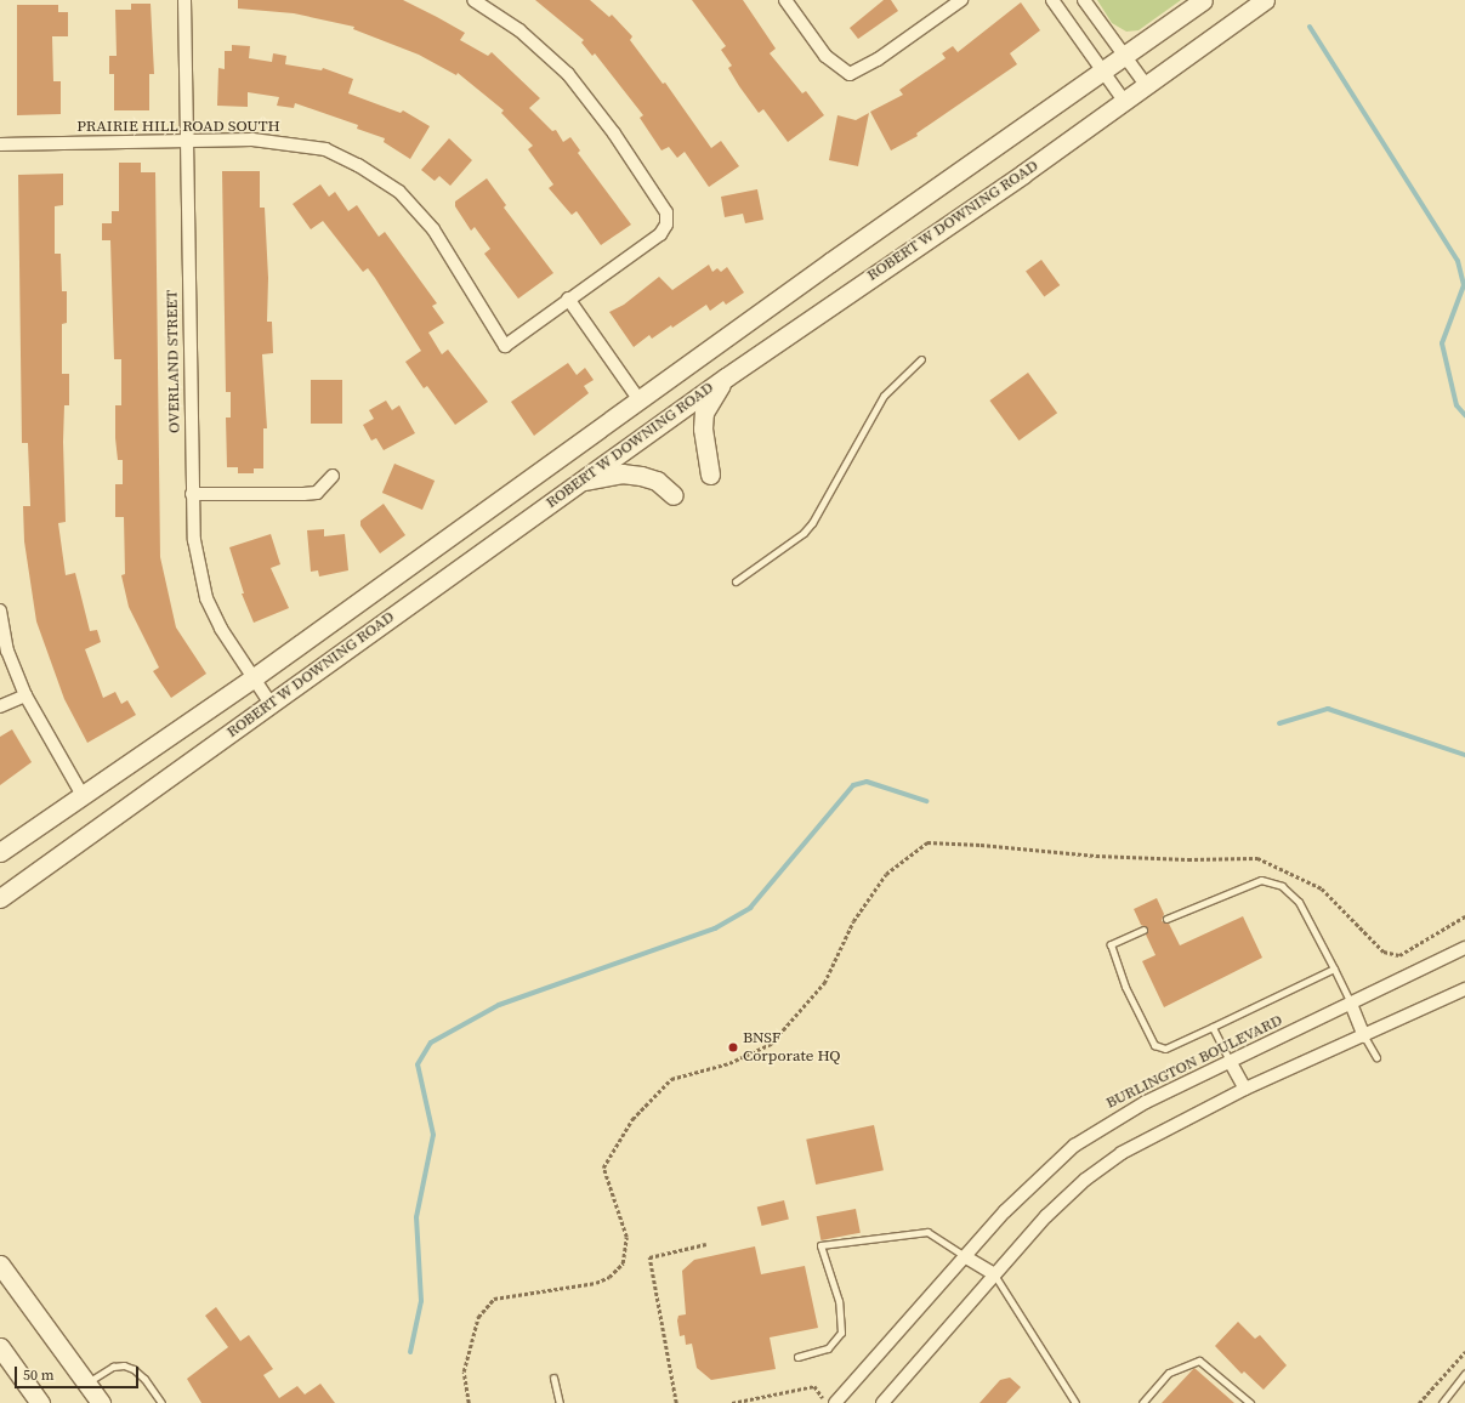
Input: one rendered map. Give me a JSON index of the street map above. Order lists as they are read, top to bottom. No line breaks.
{"streets":{"main road":["ROBERT W DOWNING ROAD"],"street":["PRAIRIE HILL ROAD SOUTH","OVERLAND STREET","BURLINGTON BOULEVARD"]},"crossings":[["PRAIRIE HILL ROAD SOUTH","OVERLAND STREET"],["ROBERT W DOWNING ROAD","OVERLAND STREET"]],"places":["BNSF Corporate HQ"],"scale_bar":"50 m"}
